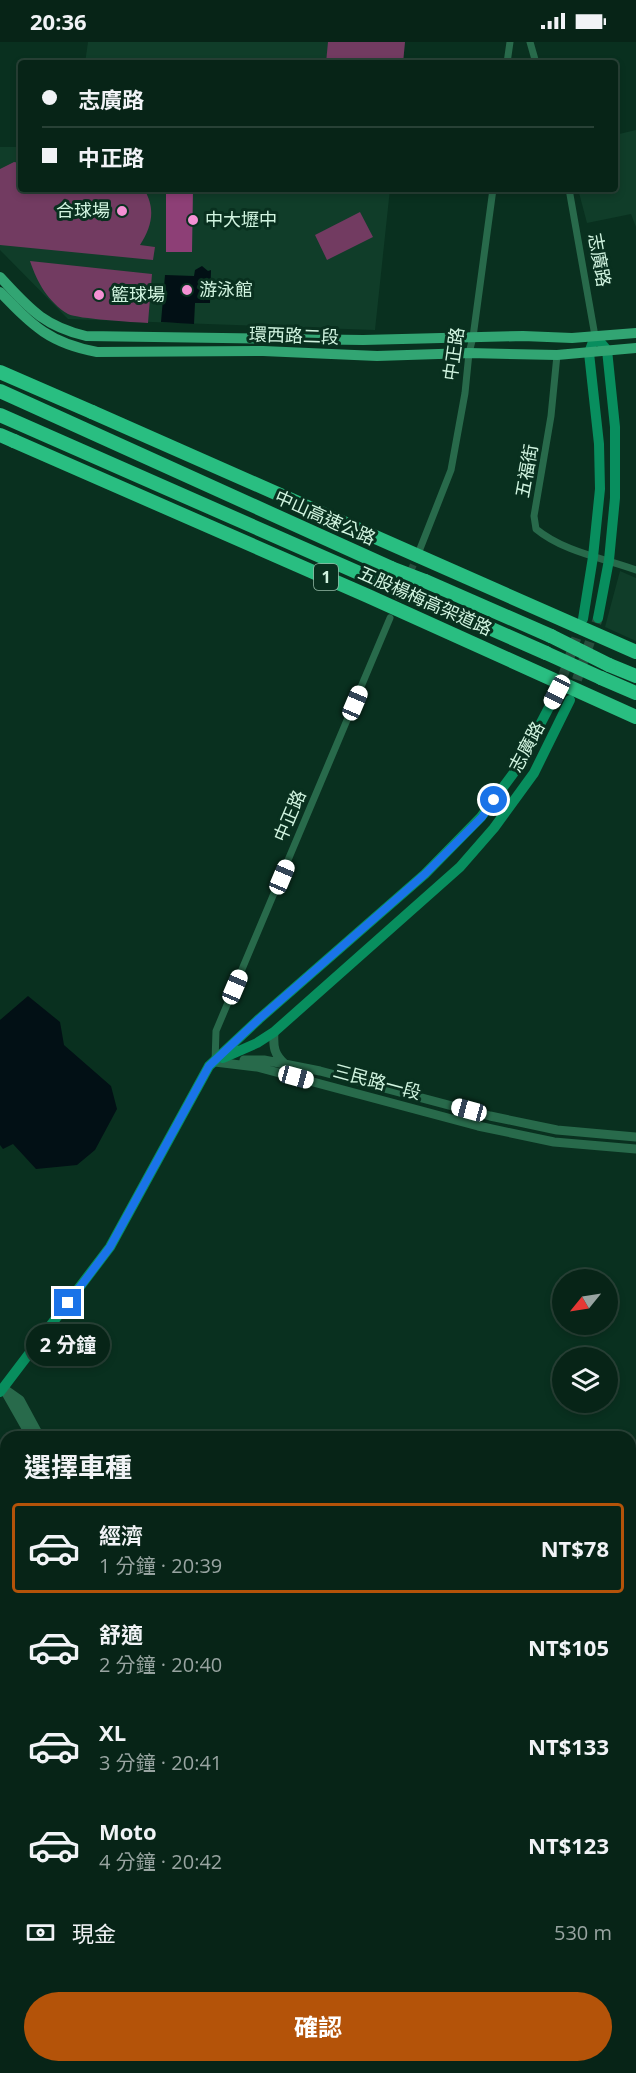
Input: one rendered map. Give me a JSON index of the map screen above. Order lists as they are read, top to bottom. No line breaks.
{"streets":{"highway":["中山高速公路","1","五股楊梅高架道路"],"main road":["志廣路","環西路二段"],"street":["中正路","五福街","三民路一段"]},"crossings":[["志廣路","環西路二段"],["志廣路","中正路"],["志廣路","五福街"],["志廣路","三民路一段"],["環西路二段","中正路"],["環西路二段","五福街"],["中正路","三民路一段"]],"places":["合球場","中大壢中","游泳館","籃球場"],"north":"bottom left","page":{"status":"20:36","banner":["志廣路","中正路"],"bubble":"2 分鐘","heading":"選擇車種","list":[{"name":"經濟","note":"1 分鐘 · 20:39","value":"NT$78"},{"name":"舒適","note":"2 分鐘 · 20:40","value":"NT$105"},{"name":"XL","note":"3 分鐘 · 20:41","value":"NT$133"},{"name":"Moto","note":"4 分鐘 · 20:42","value":"NT$123"}],"pay":["現金","530 m"],"buttons":"確認"}}
